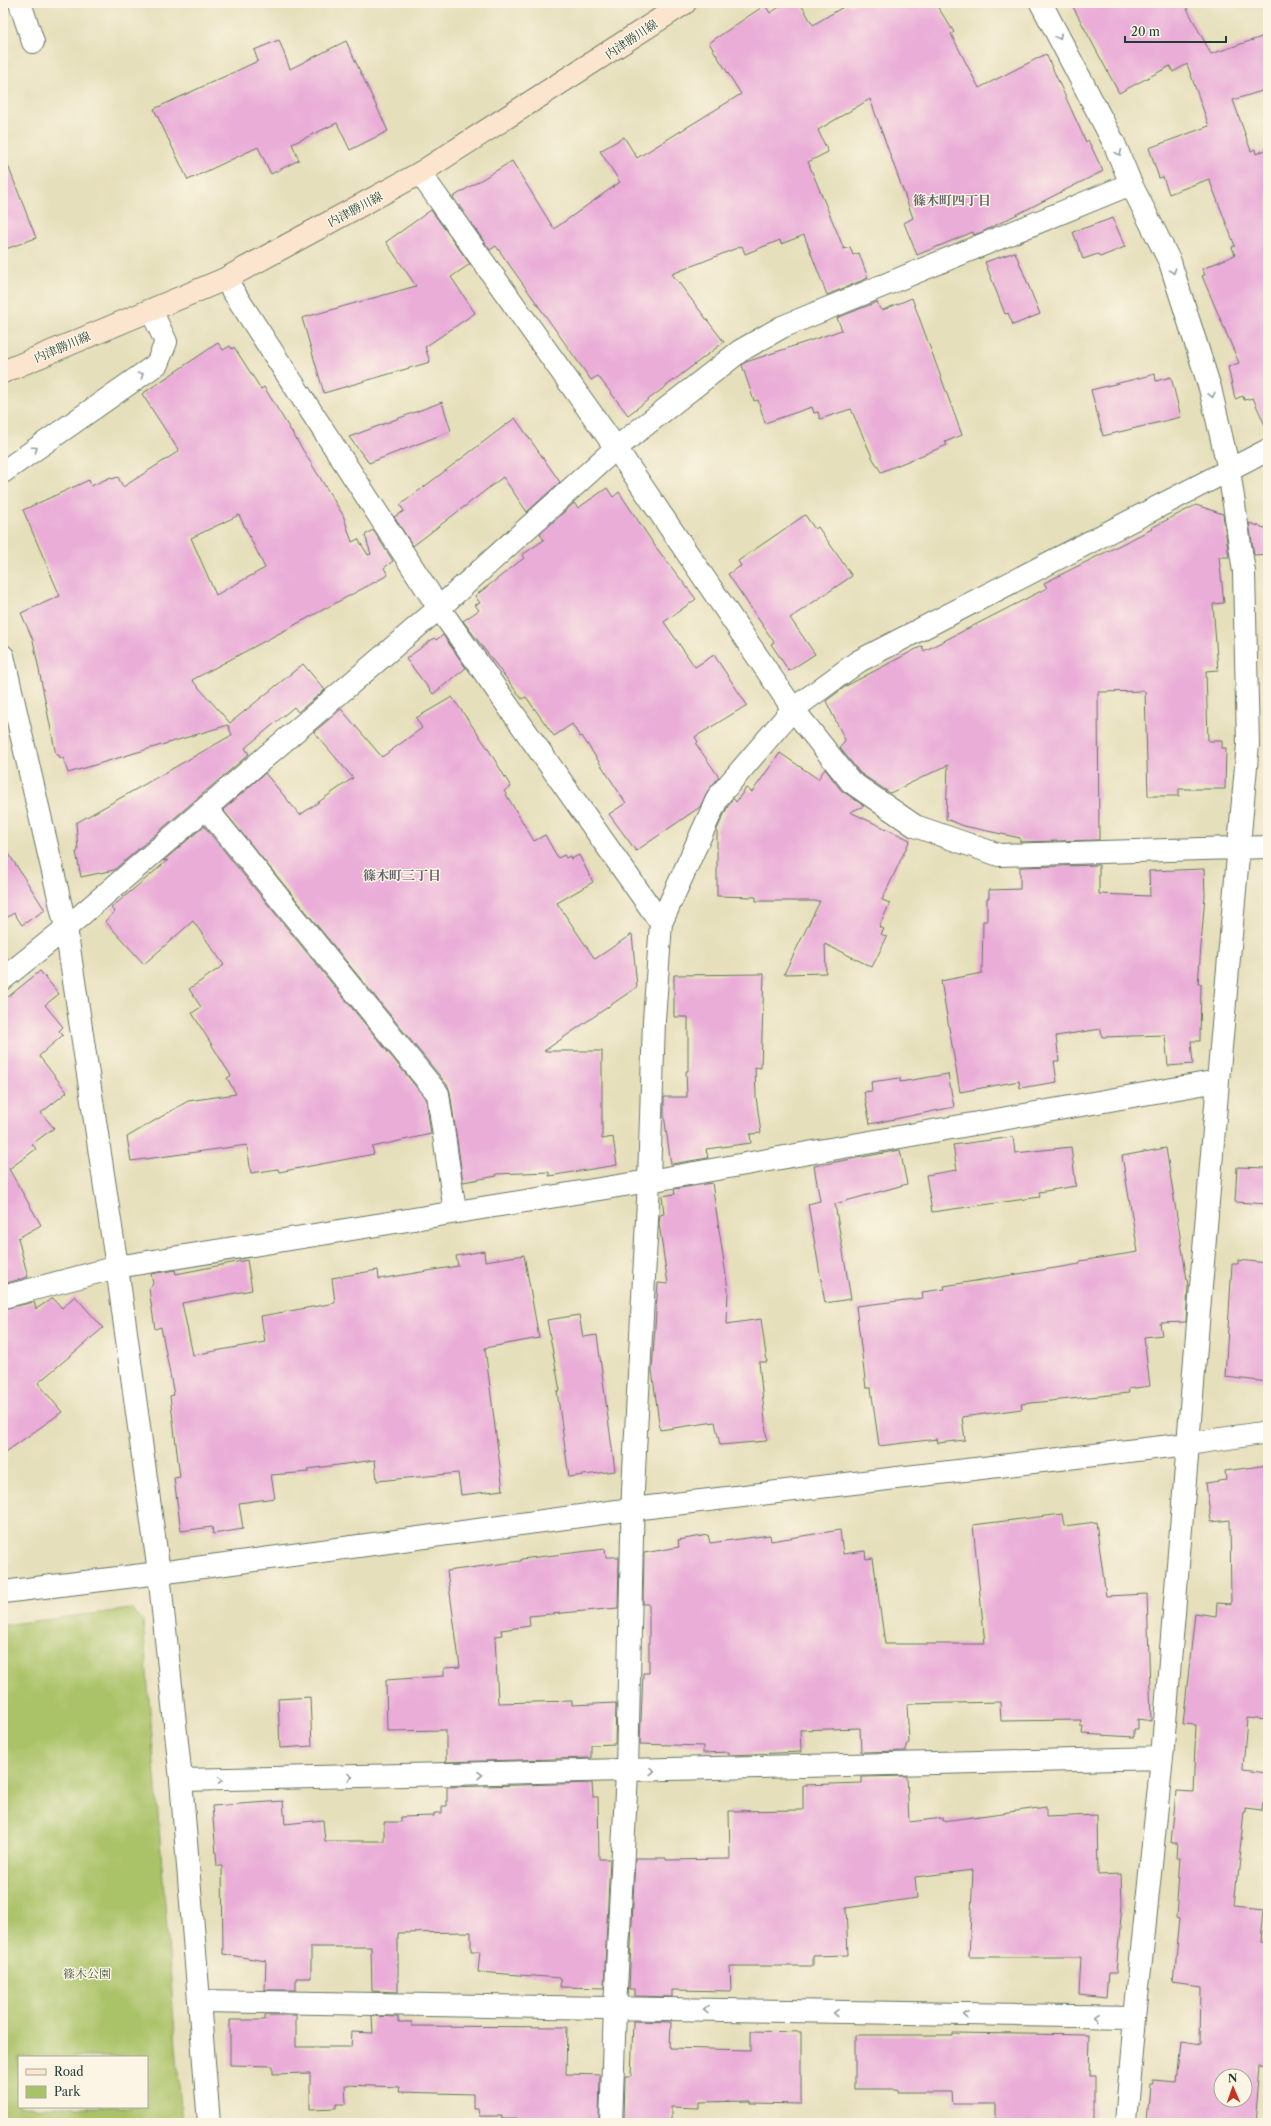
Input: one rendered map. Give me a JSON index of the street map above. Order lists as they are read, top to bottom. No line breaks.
{"streets":{"main road":["内津勝川線"]},"districts":["篠木町四丁目","篠木町三丁目"],"parks":["篠木公園"],"legend":["Road","Park"],"scale_bar":"20 m","north":"top"}
